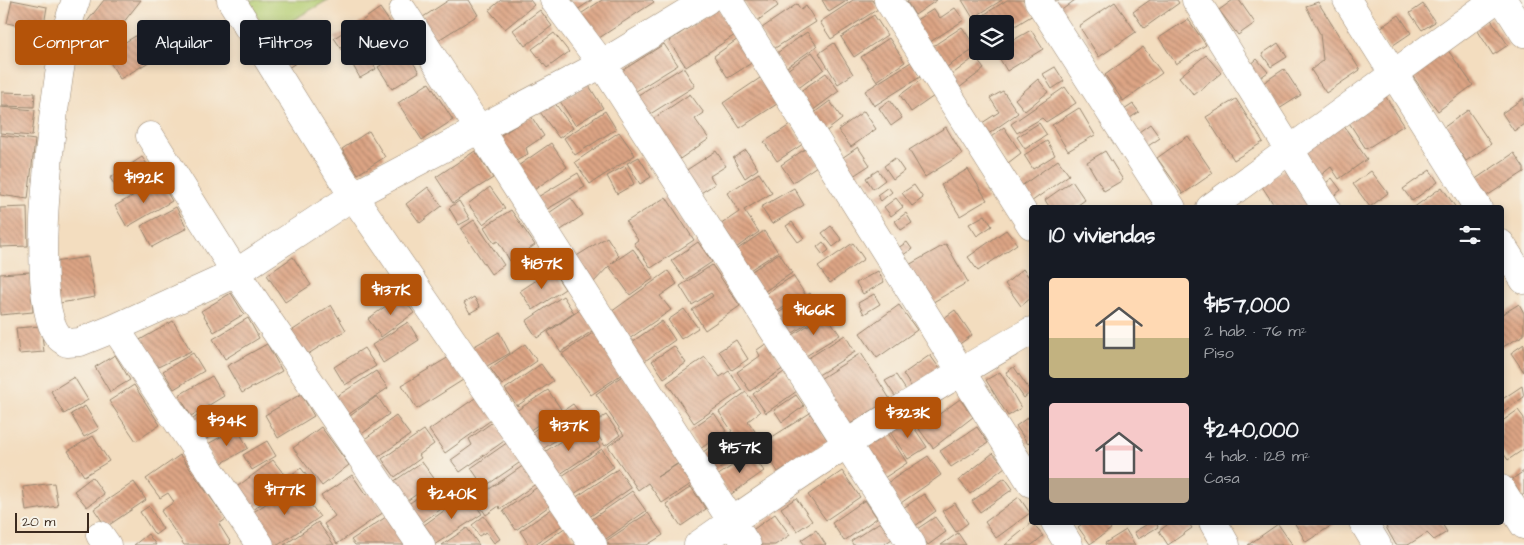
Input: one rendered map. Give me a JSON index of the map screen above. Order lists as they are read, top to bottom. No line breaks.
{"scale_bar":"20 m","page":{"chip":["Comprar","Alquilar","Filtros","Nuevo"],"price":["$192K","$187K","$137K","$166K","$323K","$94K","$137K","$157K","$177K","$240K"],"heading":"10 viviendas","list":[{"name":"$157,000","note":"2 hab. · 76 m² · Piso"},{"name":"$240,000","note":"4 hab. · 128 m² · Casa"}],"scale":"20 m"}}
